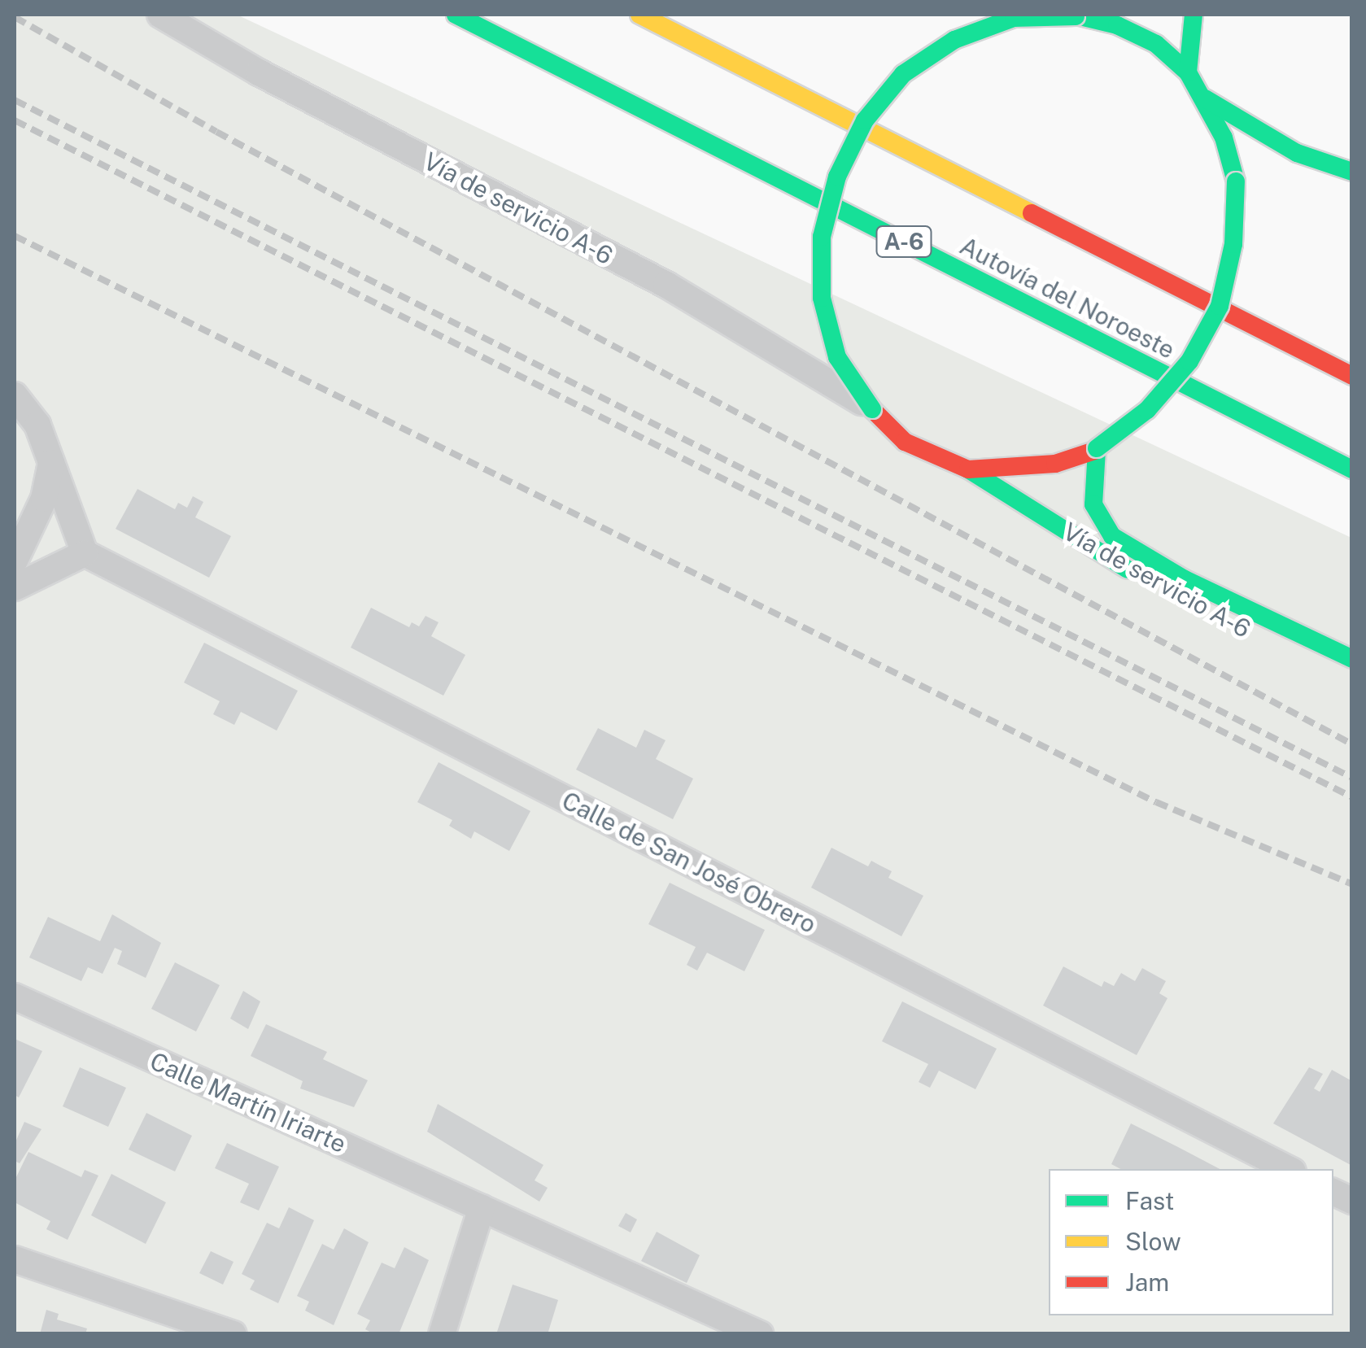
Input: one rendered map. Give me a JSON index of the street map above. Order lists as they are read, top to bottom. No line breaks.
{"streets":{"main road":["Vía de servicio A-6","A-6","Autovía del Noroeste"],"street":["Calle de San José Obrero","Calle Martín Iriarte"]},"legend":["Fast","Slow","Jam"]}
